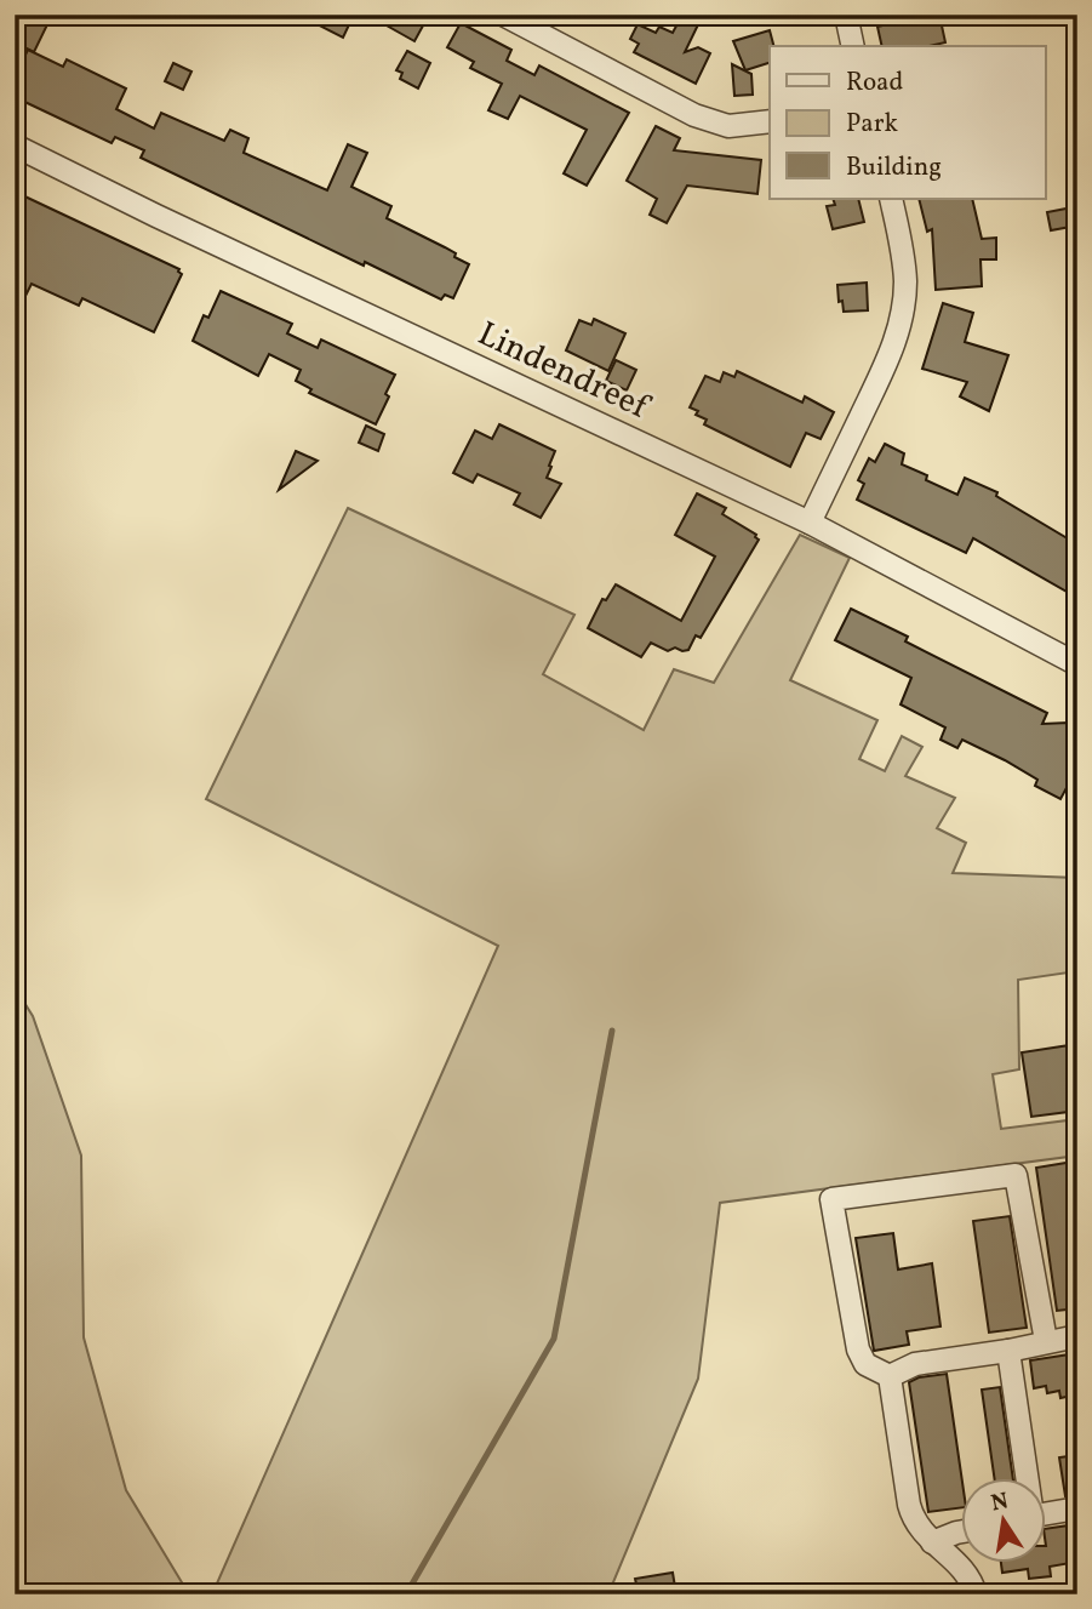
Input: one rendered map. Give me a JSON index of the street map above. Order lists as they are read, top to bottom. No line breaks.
{"streets":{"street":["Lindendreef"]},"legend":["Road","Park","Building"],"north":"top"}
